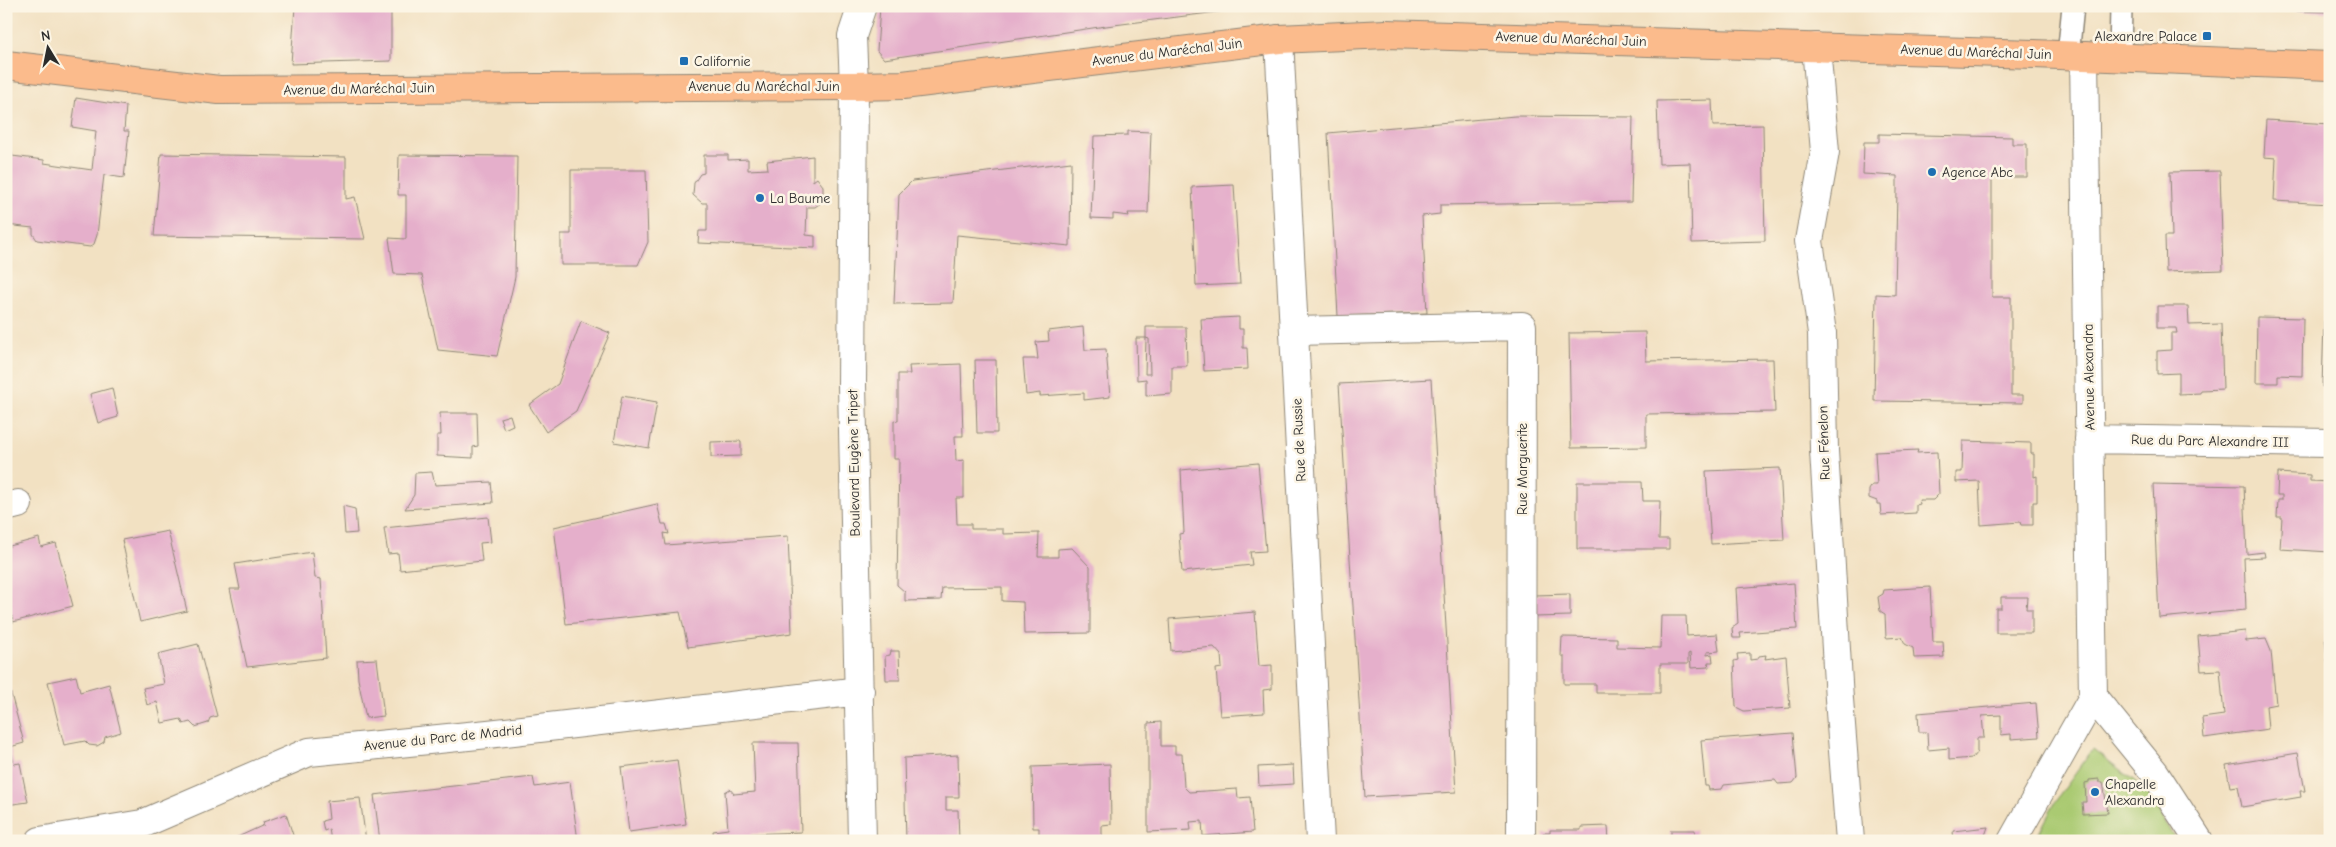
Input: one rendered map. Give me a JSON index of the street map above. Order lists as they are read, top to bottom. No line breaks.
{"streets":{"main road":["Avenue du Maréchal Juin"],"street":["Avenue Alexandra","Rue de Russie","Rue du Parc Alexandre III","Rue Fénelon","Boulevard Eugène Tripet","Rue Marguerite","Avenue du Parc de Madrid"]},"crossings":[["Avenue du Maréchal Juin","Avenue Alexandra"],["Avenue du Maréchal Juin","Rue de Russie"],["Avenue du Maréchal Juin","Rue Fénelon"],["Avenue du Maréchal Juin","Boulevard Eugène Tripet"],["Avenue Alexandra","Rue du Parc Alexandre III"],["Rue de Russie","Rue Marguerite"],["Boulevard Eugène Tripet","Avenue du Parc de Madrid"]],"places":{"transit":["Alexandre Palace","Californie"],"other":["Agence Abc","La Baume","Chapelle Alexandra"]},"north":"top"}
